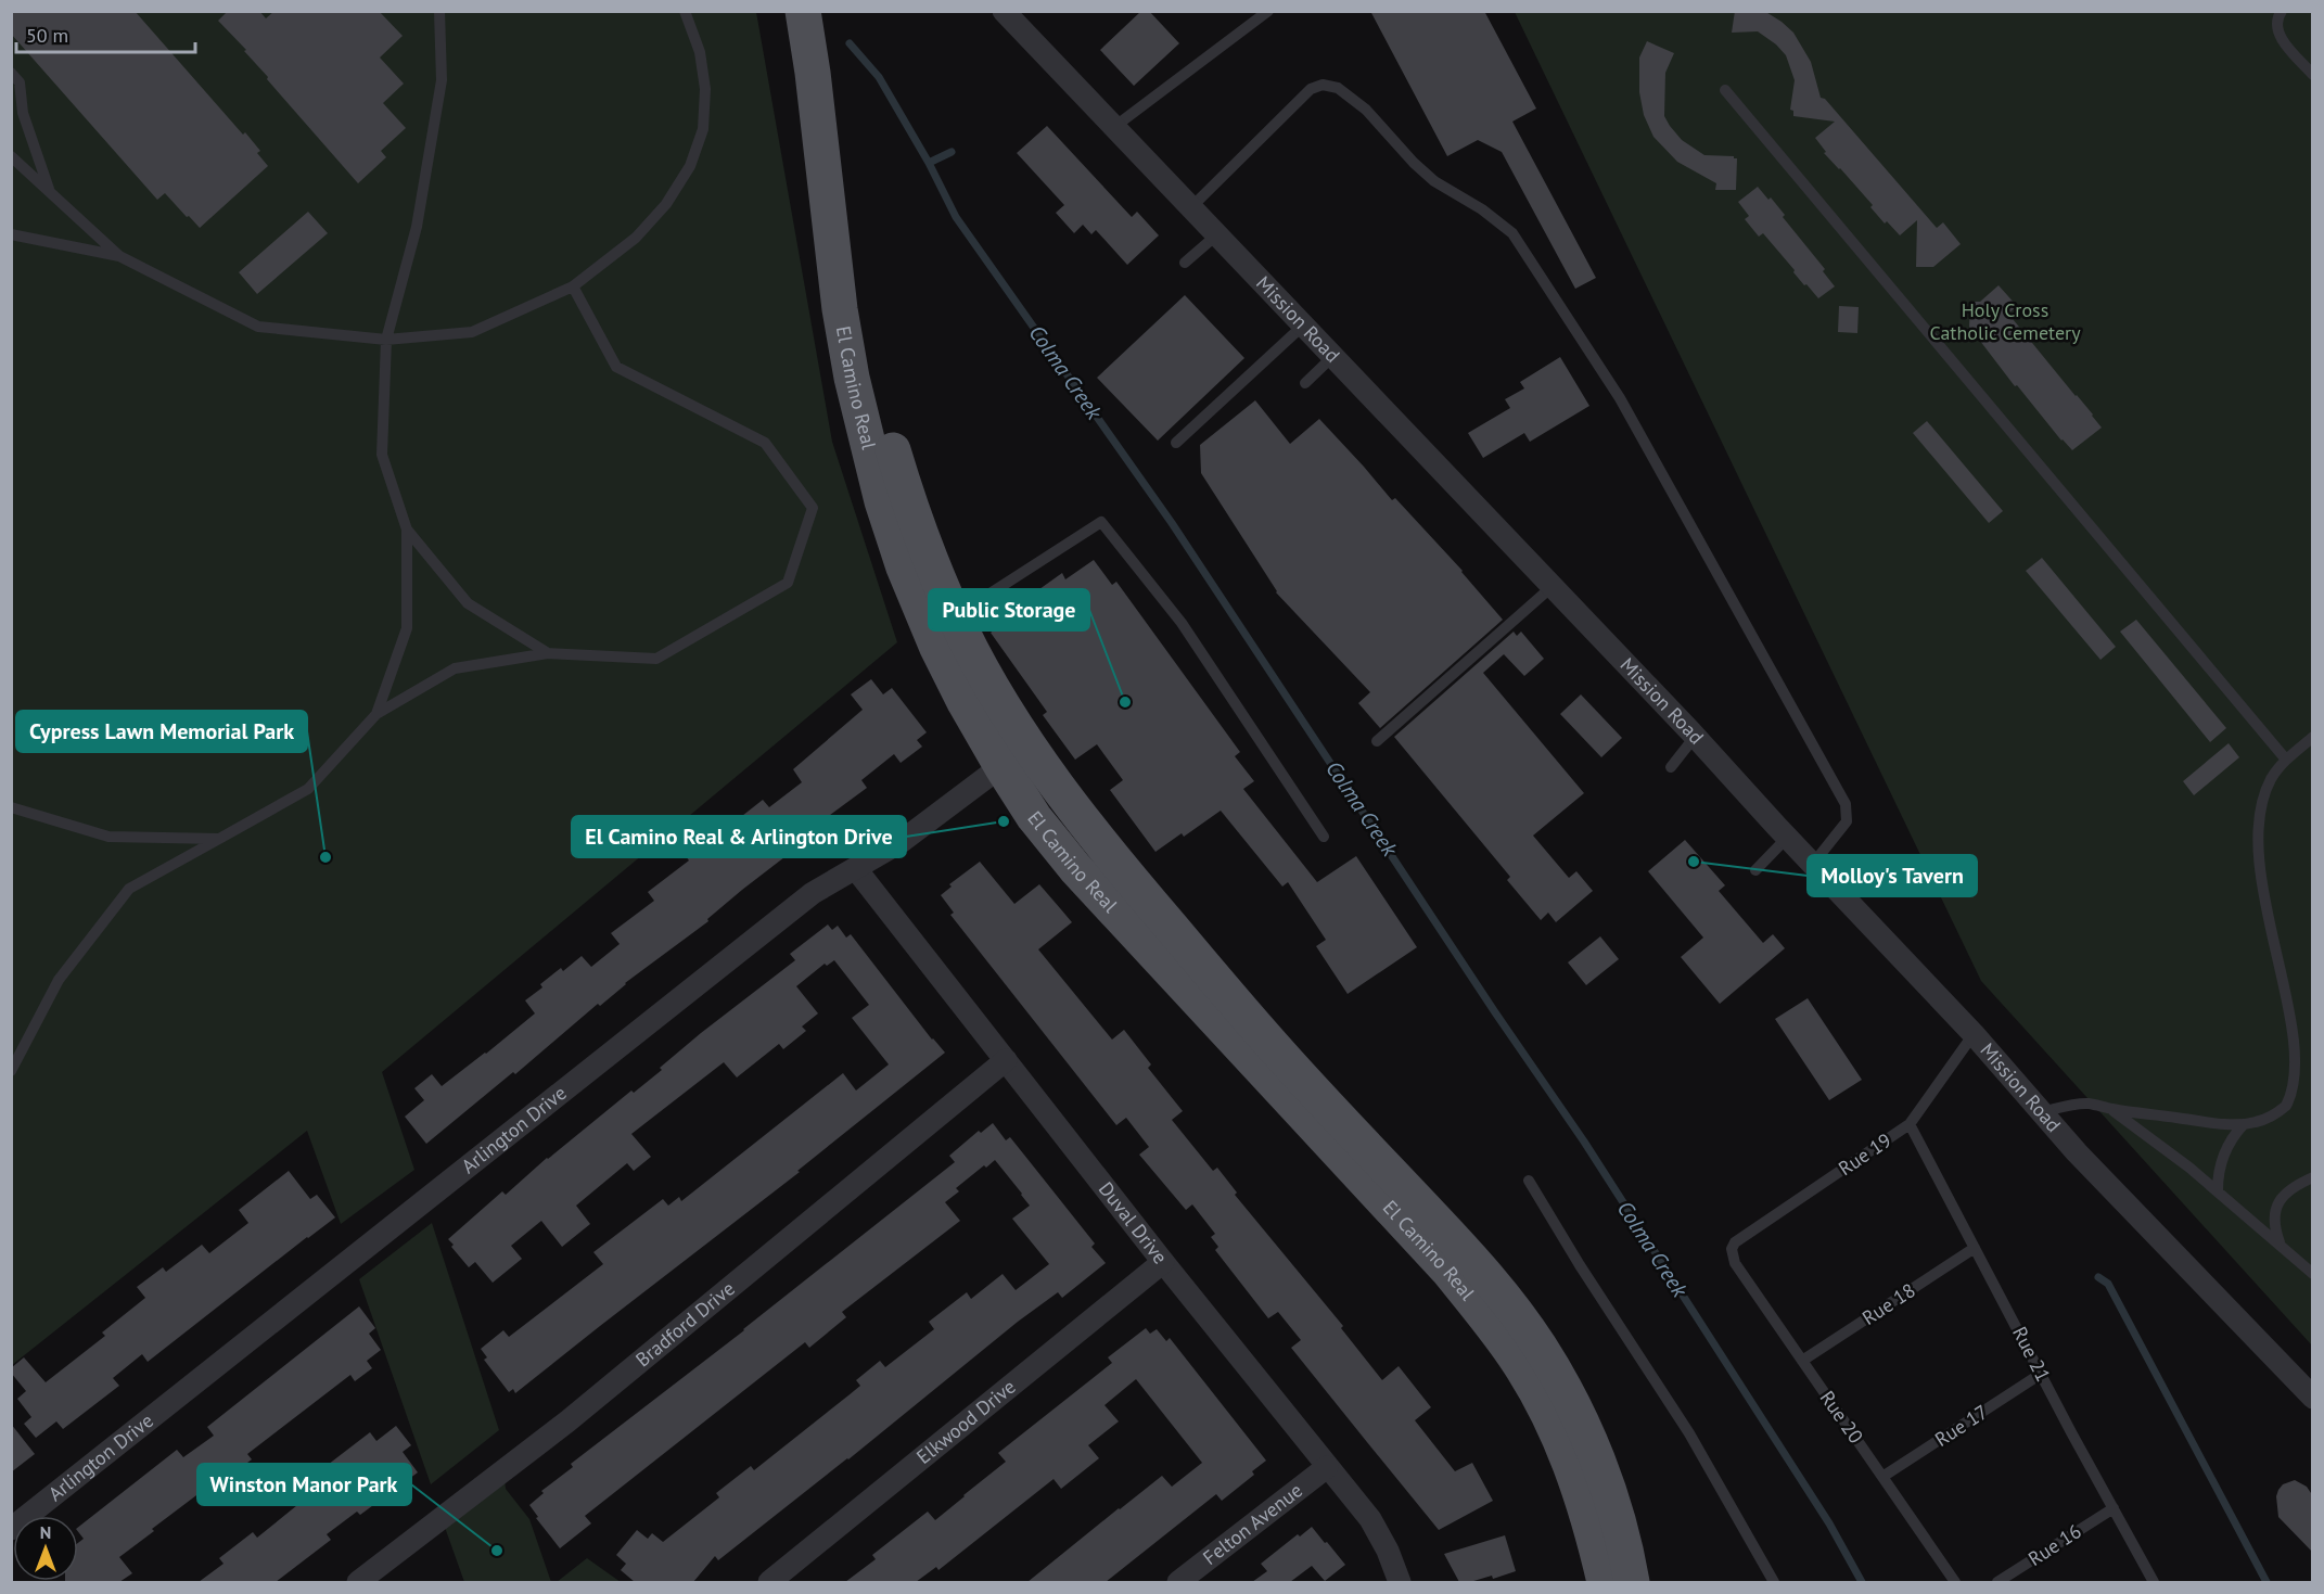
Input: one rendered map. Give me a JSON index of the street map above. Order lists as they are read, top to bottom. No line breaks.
{"streets":{"main road":["El Camino Real"],"street":["Mission Road","Arlington Drive","Duval Drive","Bradford Drive","Elkwood Drive","Felton Avenue"],"lane":["Rue 19","Rue 18","Rue 21","Rue 20","Rue 17","Rue 16"]},"crossings":[["Mission Road","Rue 19"],["El Camino Real","Arlington Drive"],["Arlington Drive","Duval Drive"],["Rue 19","Rue 21"],["Rue 19","Rue 20"],["Duval Drive","Bradford Drive"],["Duval Drive","Elkwood Drive"],["Duval Drive","Felton Avenue"],["Rue 18","Rue 21"],["Rue 18","Rue 20"],["Rue 21","Rue 17"],["Rue 21","Rue 16"],["Rue 20","Rue 17"]],"water":["Colma Creek"],"parks":["Holy Cross Catholic Cemetery"],"places":["Public Storage","El Camino Real & Arlington Drive","Cypress Lawn Memorial Park","Molloy's Tavern","Winston Manor Park"],"scale_bar":"50 m","north":"top"}
